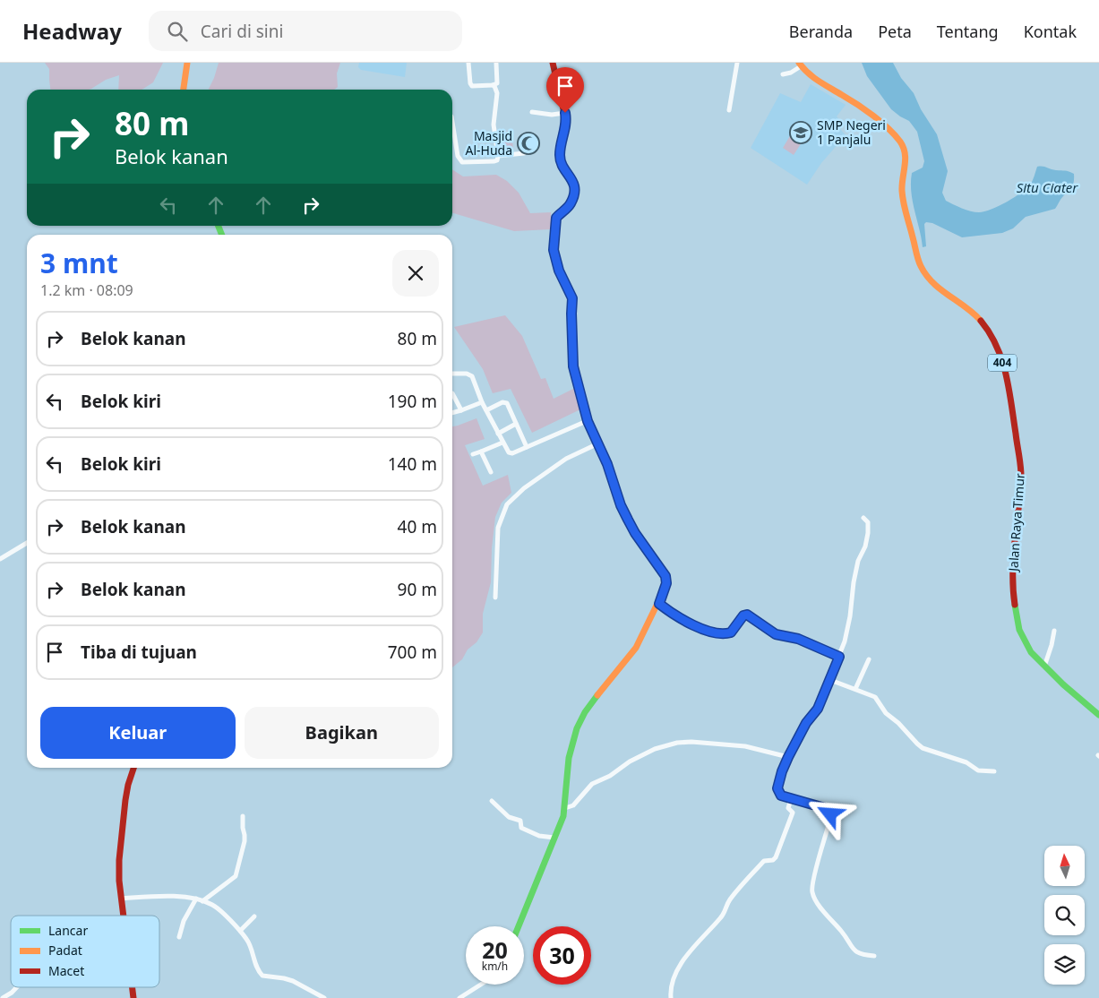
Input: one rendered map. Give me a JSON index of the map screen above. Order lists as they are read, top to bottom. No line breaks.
{"streets":{"street":["404","Jalan Raya Timur"]},"water":["Situ Ciater"],"places":{"school or university":["SMP Negeri 1 Panjalu"],"mosque":["Masjid Al-Huda"]},"legend":["Lancar","Padat","Macet"],"north":"top","page":{"header":"Headway","search":"Cari di sini","nav":["Beranda","Peta","Tentang","Kontak"],"turn":["80 m","Belok kanan"],"heading":["3 mnt","1.2 km · 08:09"],"list":[{"name":"Belok kanan","value":"80 m"},{"name":"Belok kiri","value":"190 m"},{"name":"Belok kiri","value":"140 m"},{"name":"Belok kanan","value":"40 m"},{"name":"Belok kanan","value":"90 m"},{"name":"Tiba di tujuan","value":"700 m"}],"buttons":["Keluar","Bagikan"],"speed":"20 km/h","limit":"30"}}
